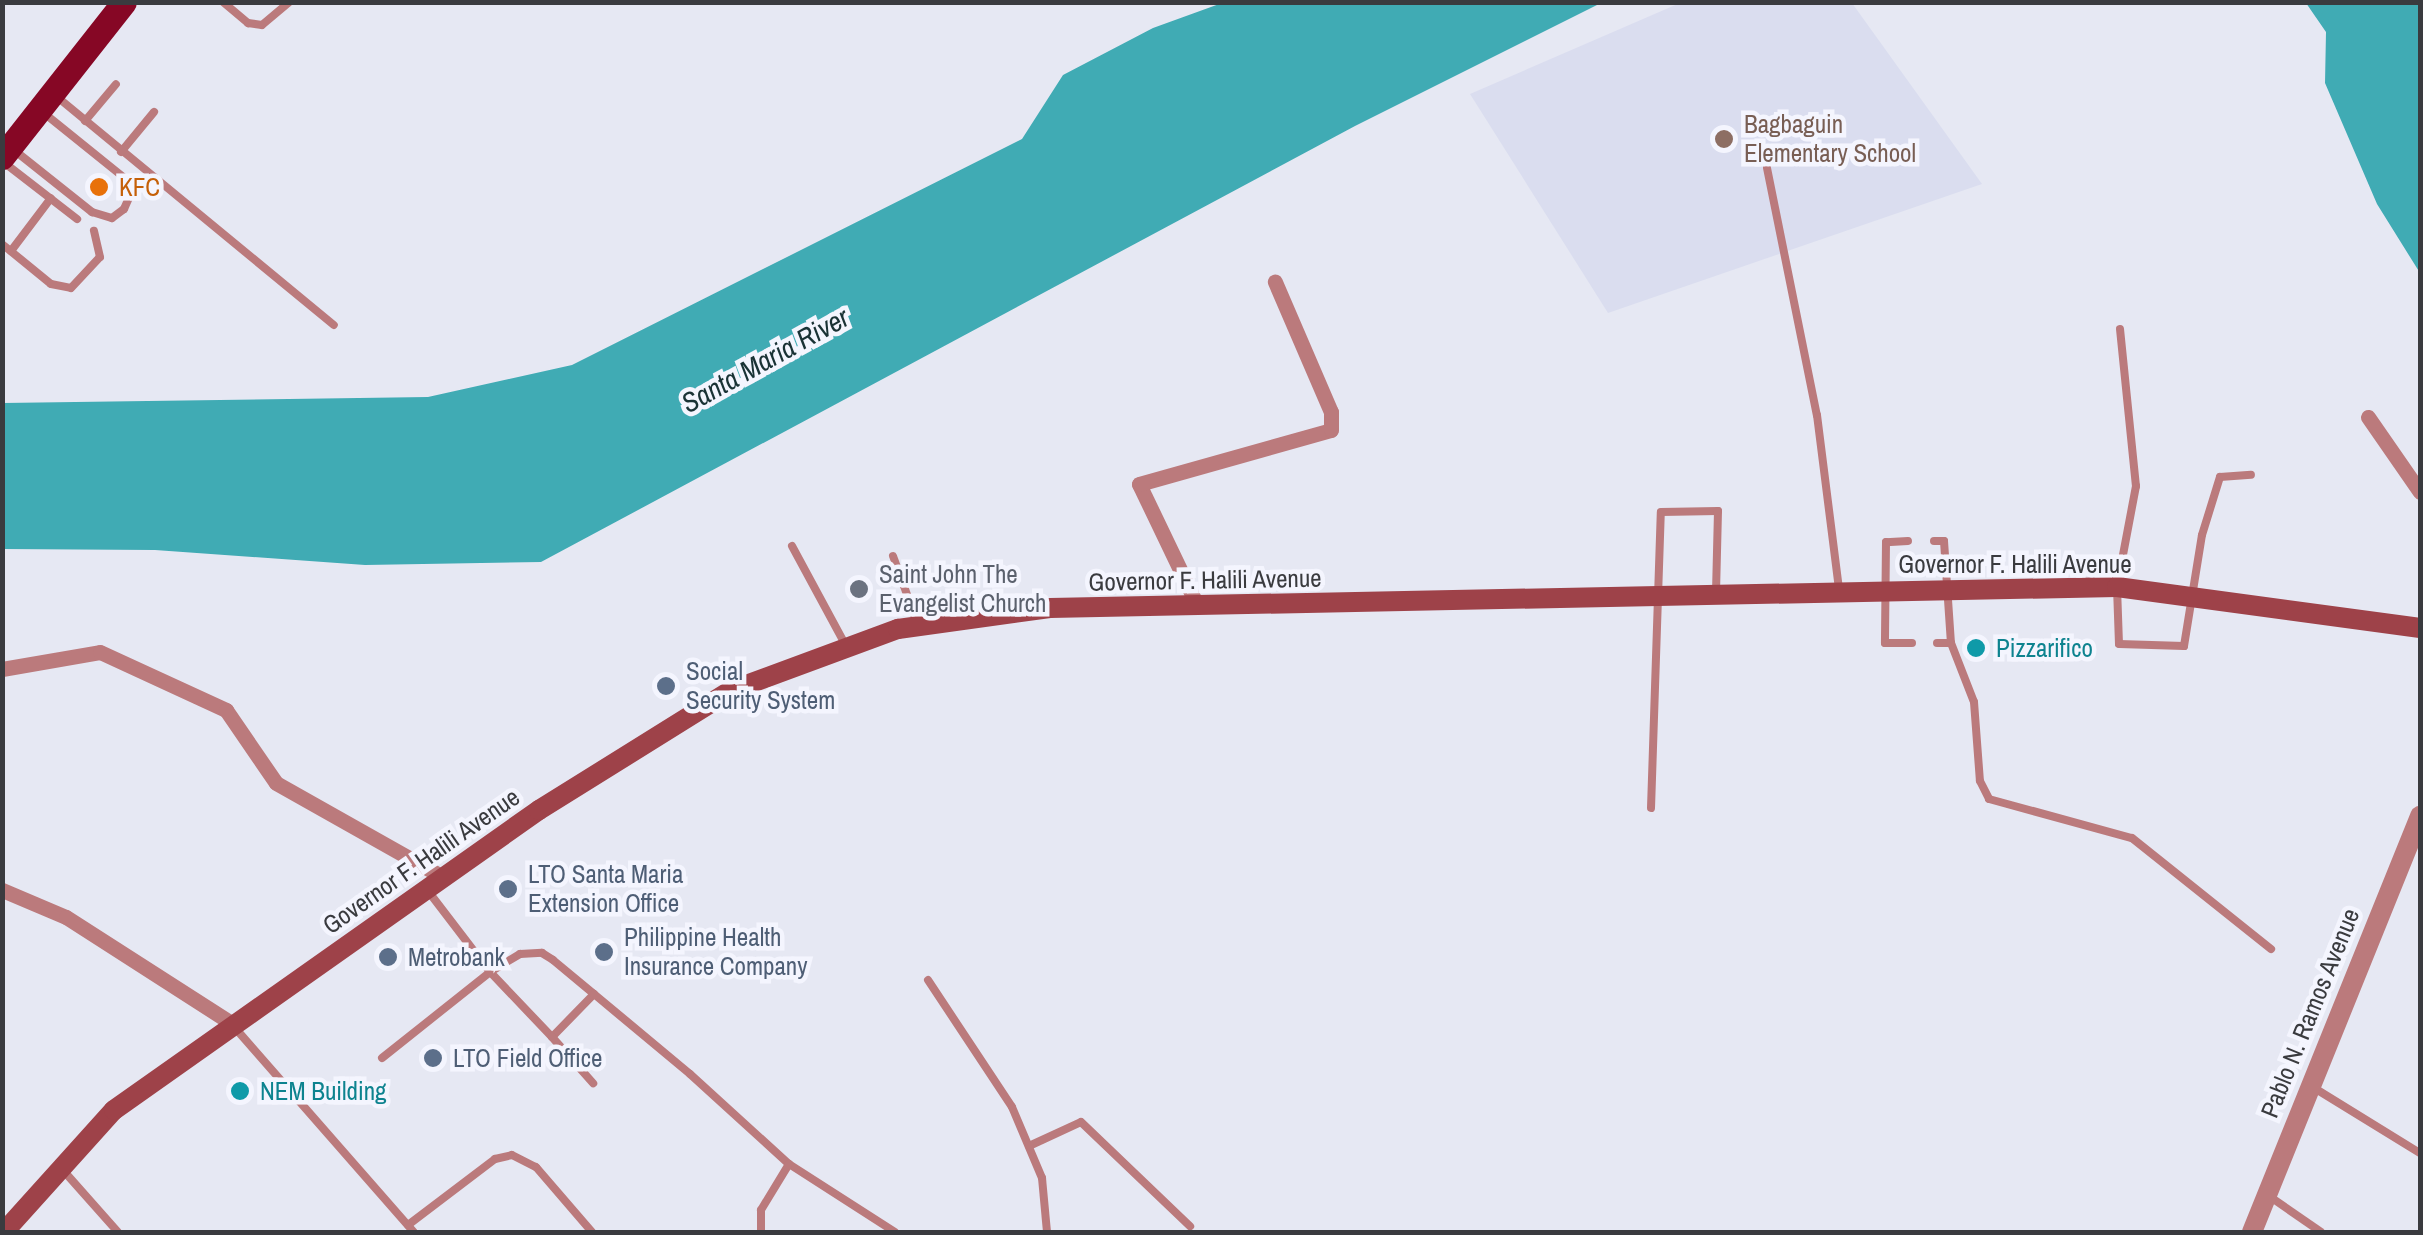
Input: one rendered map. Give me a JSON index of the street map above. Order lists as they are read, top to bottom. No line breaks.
{"streets":{"main road":["Governor F. Halili Avenue"],"street":["Pablo N. Ramos Avenue"]},"water":["Santa Maria River"],"places":["Bagbaguin Elementary School","KFC","Saint John The Evangelist Church","Pizzarifico","Social Security System","LTO Santa Maria Extension Office","Philippine Health Insurance Company","Metrobank","LTO Field Office","NEM Building"]}
